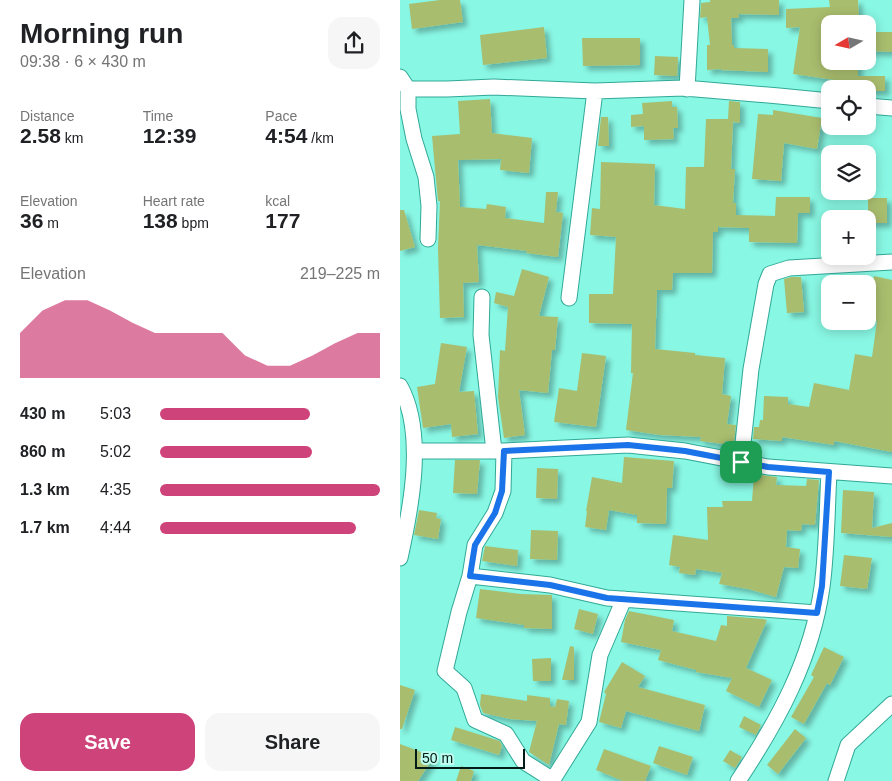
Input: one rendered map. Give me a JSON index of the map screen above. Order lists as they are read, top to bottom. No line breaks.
{"scale_bar":"50 m","north":"left","page":{"heading":["Morning run","09:38 · 6 × 430 m"],"map_buttons":["+","−"],"stats":[["Distance","2.58 km"],["Time","12:39"],["Pace","4:54 /km"],["Elevation","36 m"],["Heart rate","138 bpm"],["kcal","177"]],"chart":["Elevation","219–225 m"],"list":[{"name":"430 m","note":"5:03"},{"name":"860 m","note":"5:02"},{"name":"1.3 km","note":"4:35"},{"name":"1.7 km","note":"4:44"}],"buttons":["Save","Share"],"scale":"50 m"}}
